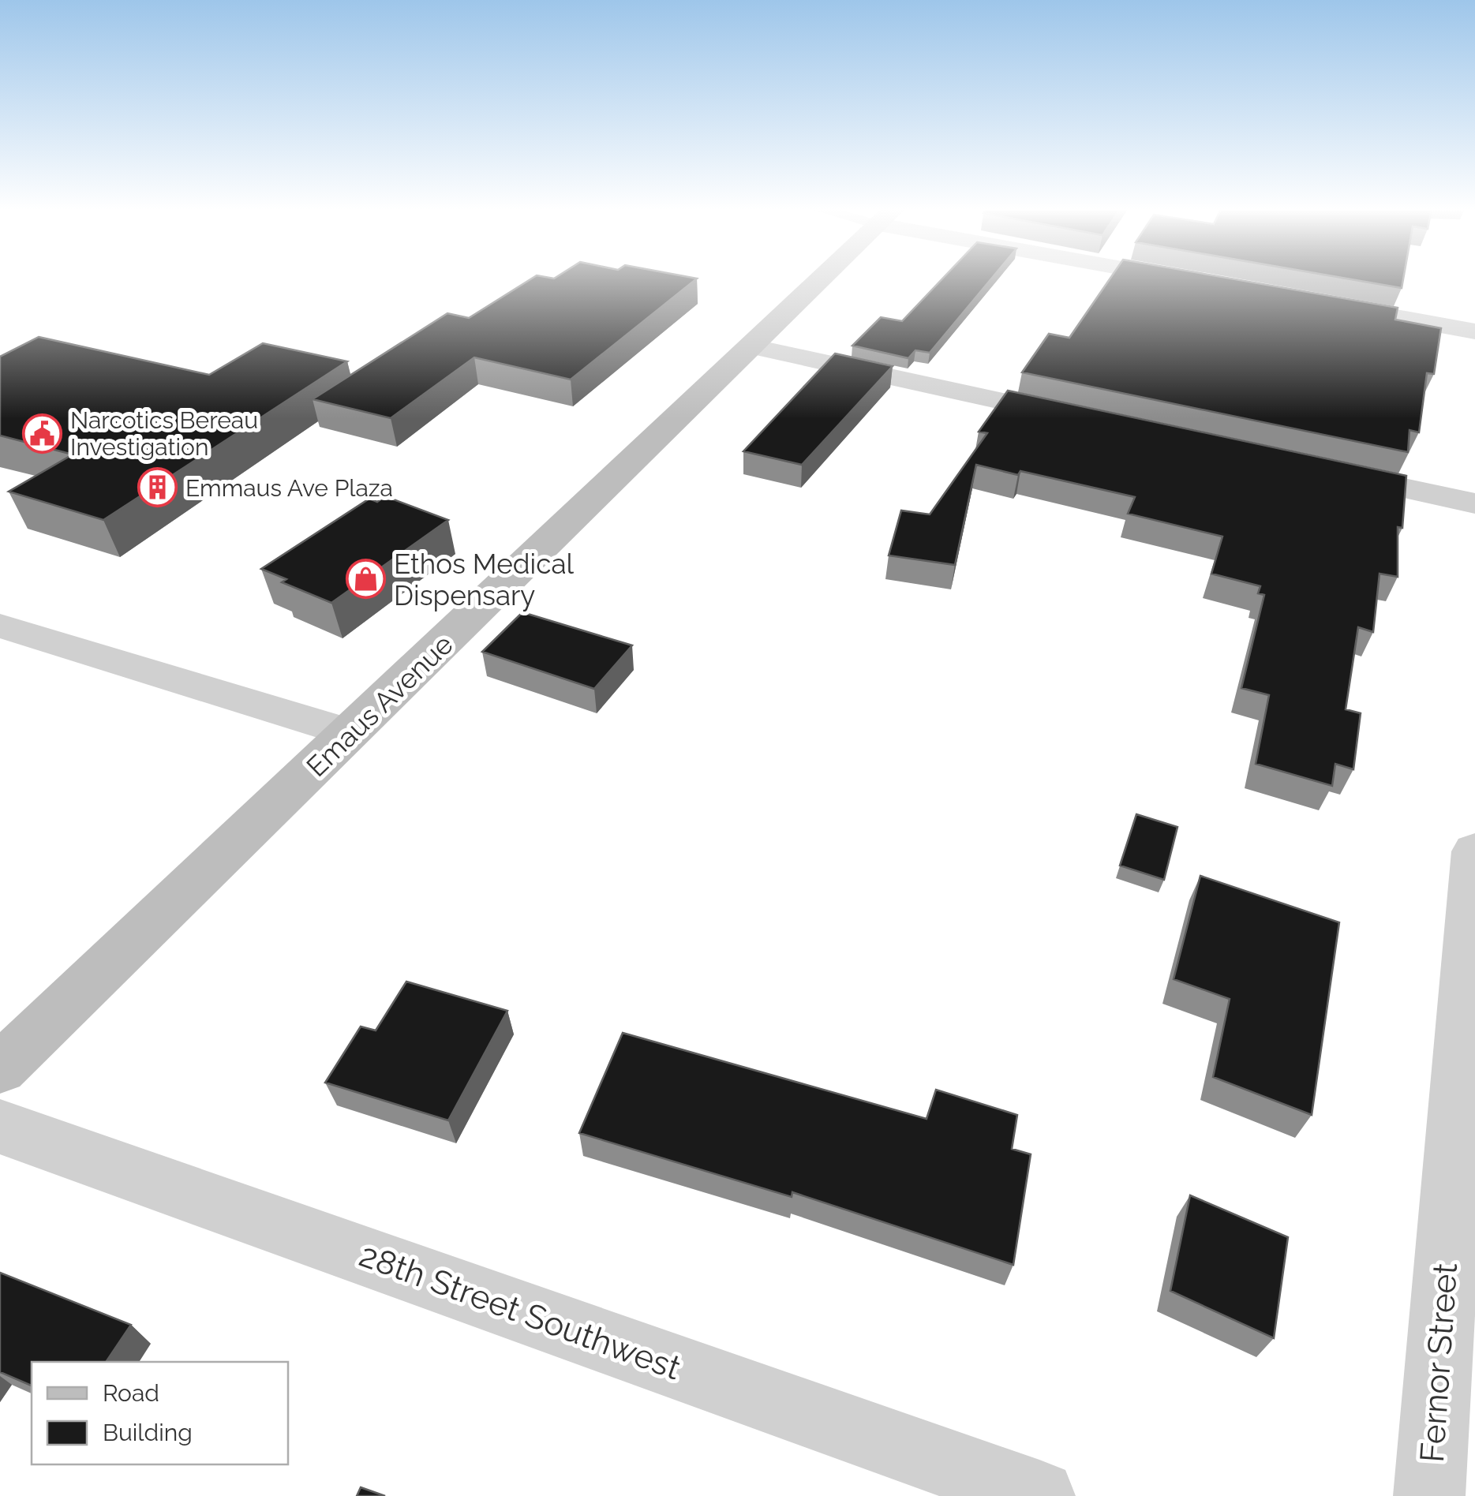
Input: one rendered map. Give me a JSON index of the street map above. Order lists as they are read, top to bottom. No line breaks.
{"streets":{"main road":["Emaus Avenue"],"street":["28th Street Southwest","Fernor Street"]},"places":{"public building":["Narcotics Bereau Investigation"],"building":["Emmaus Ave Plaza"],"shop":["Ethos Medical Dispensary"]},"legend":["Road","Building"]}
